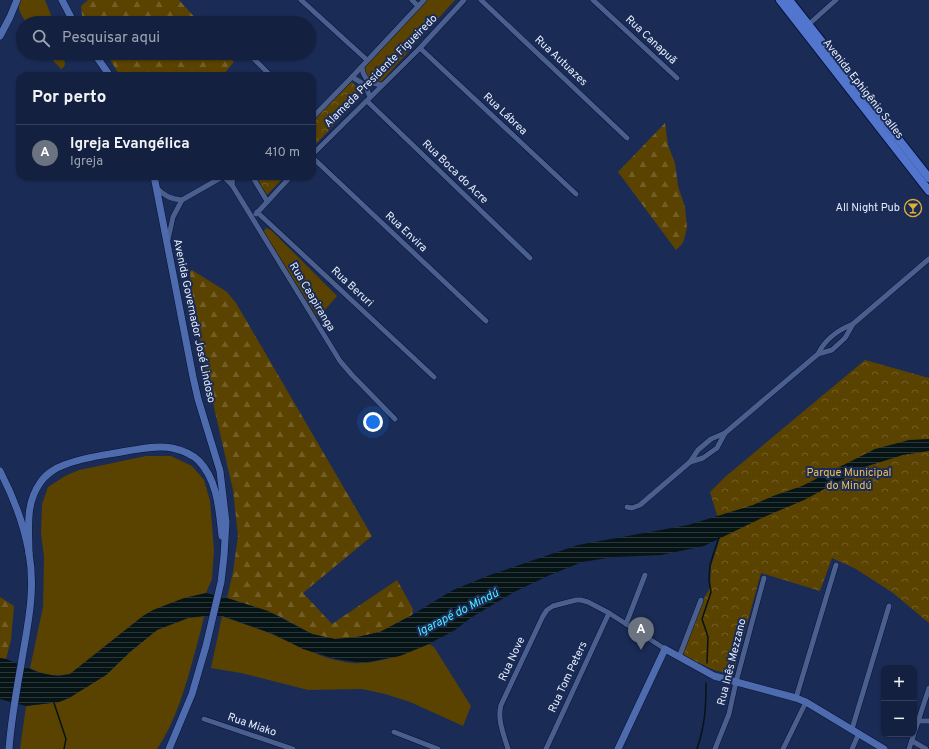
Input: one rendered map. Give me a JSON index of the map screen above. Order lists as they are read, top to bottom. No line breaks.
{"streets":{"main road":["Avenida Ephigênio Salles","Avenida Governador José Lindoso"],"street":["Rua Canapuã","Rua Autuazes","Alameda Presidente Figueiredo","Rua Lábrea","Rua Boca do Acre","Rua Envira","Rua Beruri","Rua Caapiranga","Rua Nove","Rua Inês Mezzano","Rua Tom Peters","Rua Miako"]},"crossings":[["Alameda Presidente Figueiredo","Rua Lábrea"],["Alameda Presidente Figueiredo","Rua Boca do Acre"],["Rua Nove","Rua Tom Peters"]],"water":["Igarapé do Mindú"],"parks":["Parque Municipal do Mindú"],"places":{"bar":["All Night Pub"]},"page":{"search":"Pesquisar aqui","heading":"Por perto","list":[{"mark":"A","name":"Igreja Evangélica","note":"Igreja","value":"410 m"}],"pins":"A","map_buttons":["+","−"]}}
